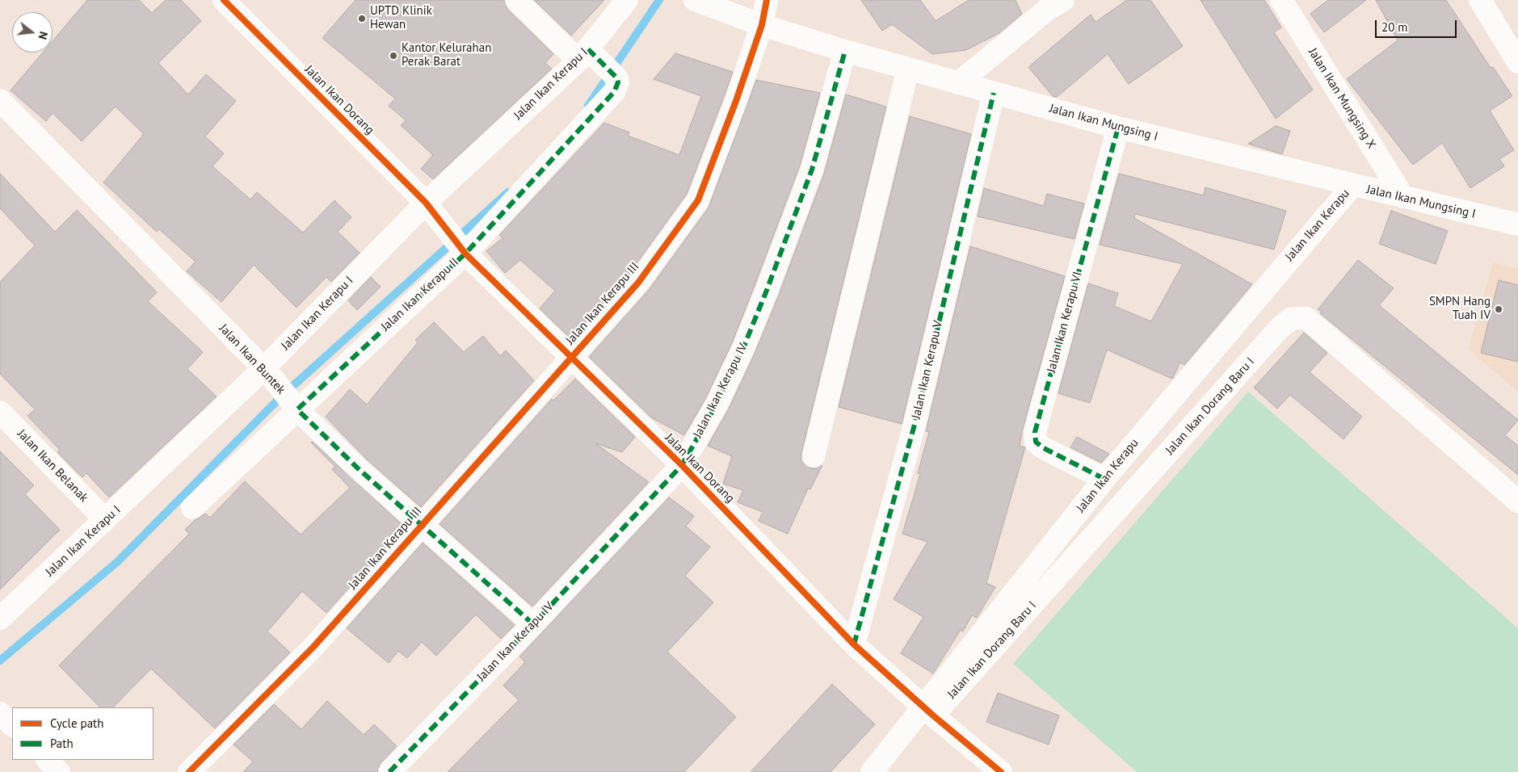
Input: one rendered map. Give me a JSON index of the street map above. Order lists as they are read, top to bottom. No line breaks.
{"streets":{"street":["Jalan Ikan Kerapu I","Jalan Ikan Mungsing X","Jalan Ikan Dorang","Jalan Ikan Mungsing I","Jalan Ikan Kerapu","Jalan Ikan Kerapu II","Jalan Ikan Kerapu III","Jalan Ikan Kerapu VI","Jalan Ikan Buntek","Jalan Ikan Kerapu V","Jalan Ikan Kerapu IV","Jalan Ikan Dorang Baru I","Jalan Ikan Belanak"]},"crossings":[["Jalan Ikan Kerapu I","Jalan Ikan Dorang"],["Jalan Ikan Kerapu I","Jalan Ikan Kerapu II"],["Jalan Ikan Kerapu I","Jalan Ikan Buntek"],["Jalan Ikan Kerapu I","Jalan Ikan Belanak"],["Jalan Ikan Mungsing X","Jalan Ikan Mungsing I"],["Jalan Ikan Dorang","Jalan Ikan Kerapu"],["Jalan Ikan Dorang","Jalan Ikan Kerapu II"],["Jalan Ikan Dorang","Jalan Ikan Kerapu III"],["Jalan Ikan Dorang","Jalan Ikan Kerapu V"],["Jalan Ikan Dorang","Jalan Ikan Kerapu IV"],["Jalan Ikan Dorang","Jalan Ikan Dorang Baru I"],["Jalan Ikan Mungsing I","Jalan Ikan Kerapu"],["Jalan Ikan Mungsing I","Jalan Ikan Kerapu III"],["Jalan Ikan Mungsing I","Jalan Ikan Kerapu VI"],["Jalan Ikan Mungsing I","Jalan Ikan Kerapu V"],["Jalan Ikan Mungsing I","Jalan Ikan Kerapu IV"],["Jalan Ikan Kerapu","Jalan Ikan Kerapu VI"],["Jalan Ikan Kerapu","Jalan Ikan Dorang Baru I"],["Jalan Ikan Kerapu II","Jalan Ikan Buntek"],["Jalan Ikan Kerapu III","Jalan Ikan Buntek"],["Jalan Ikan Buntek","Jalan Ikan Kerapu IV"]],"places":["UPTD Klinik Hewan","Kantor Kelurahan Perak Barat","SMPN Hang Tuah IV"],"legend":["Cycle path","Path"],"scale_bar":"20 m","north":"right"}
